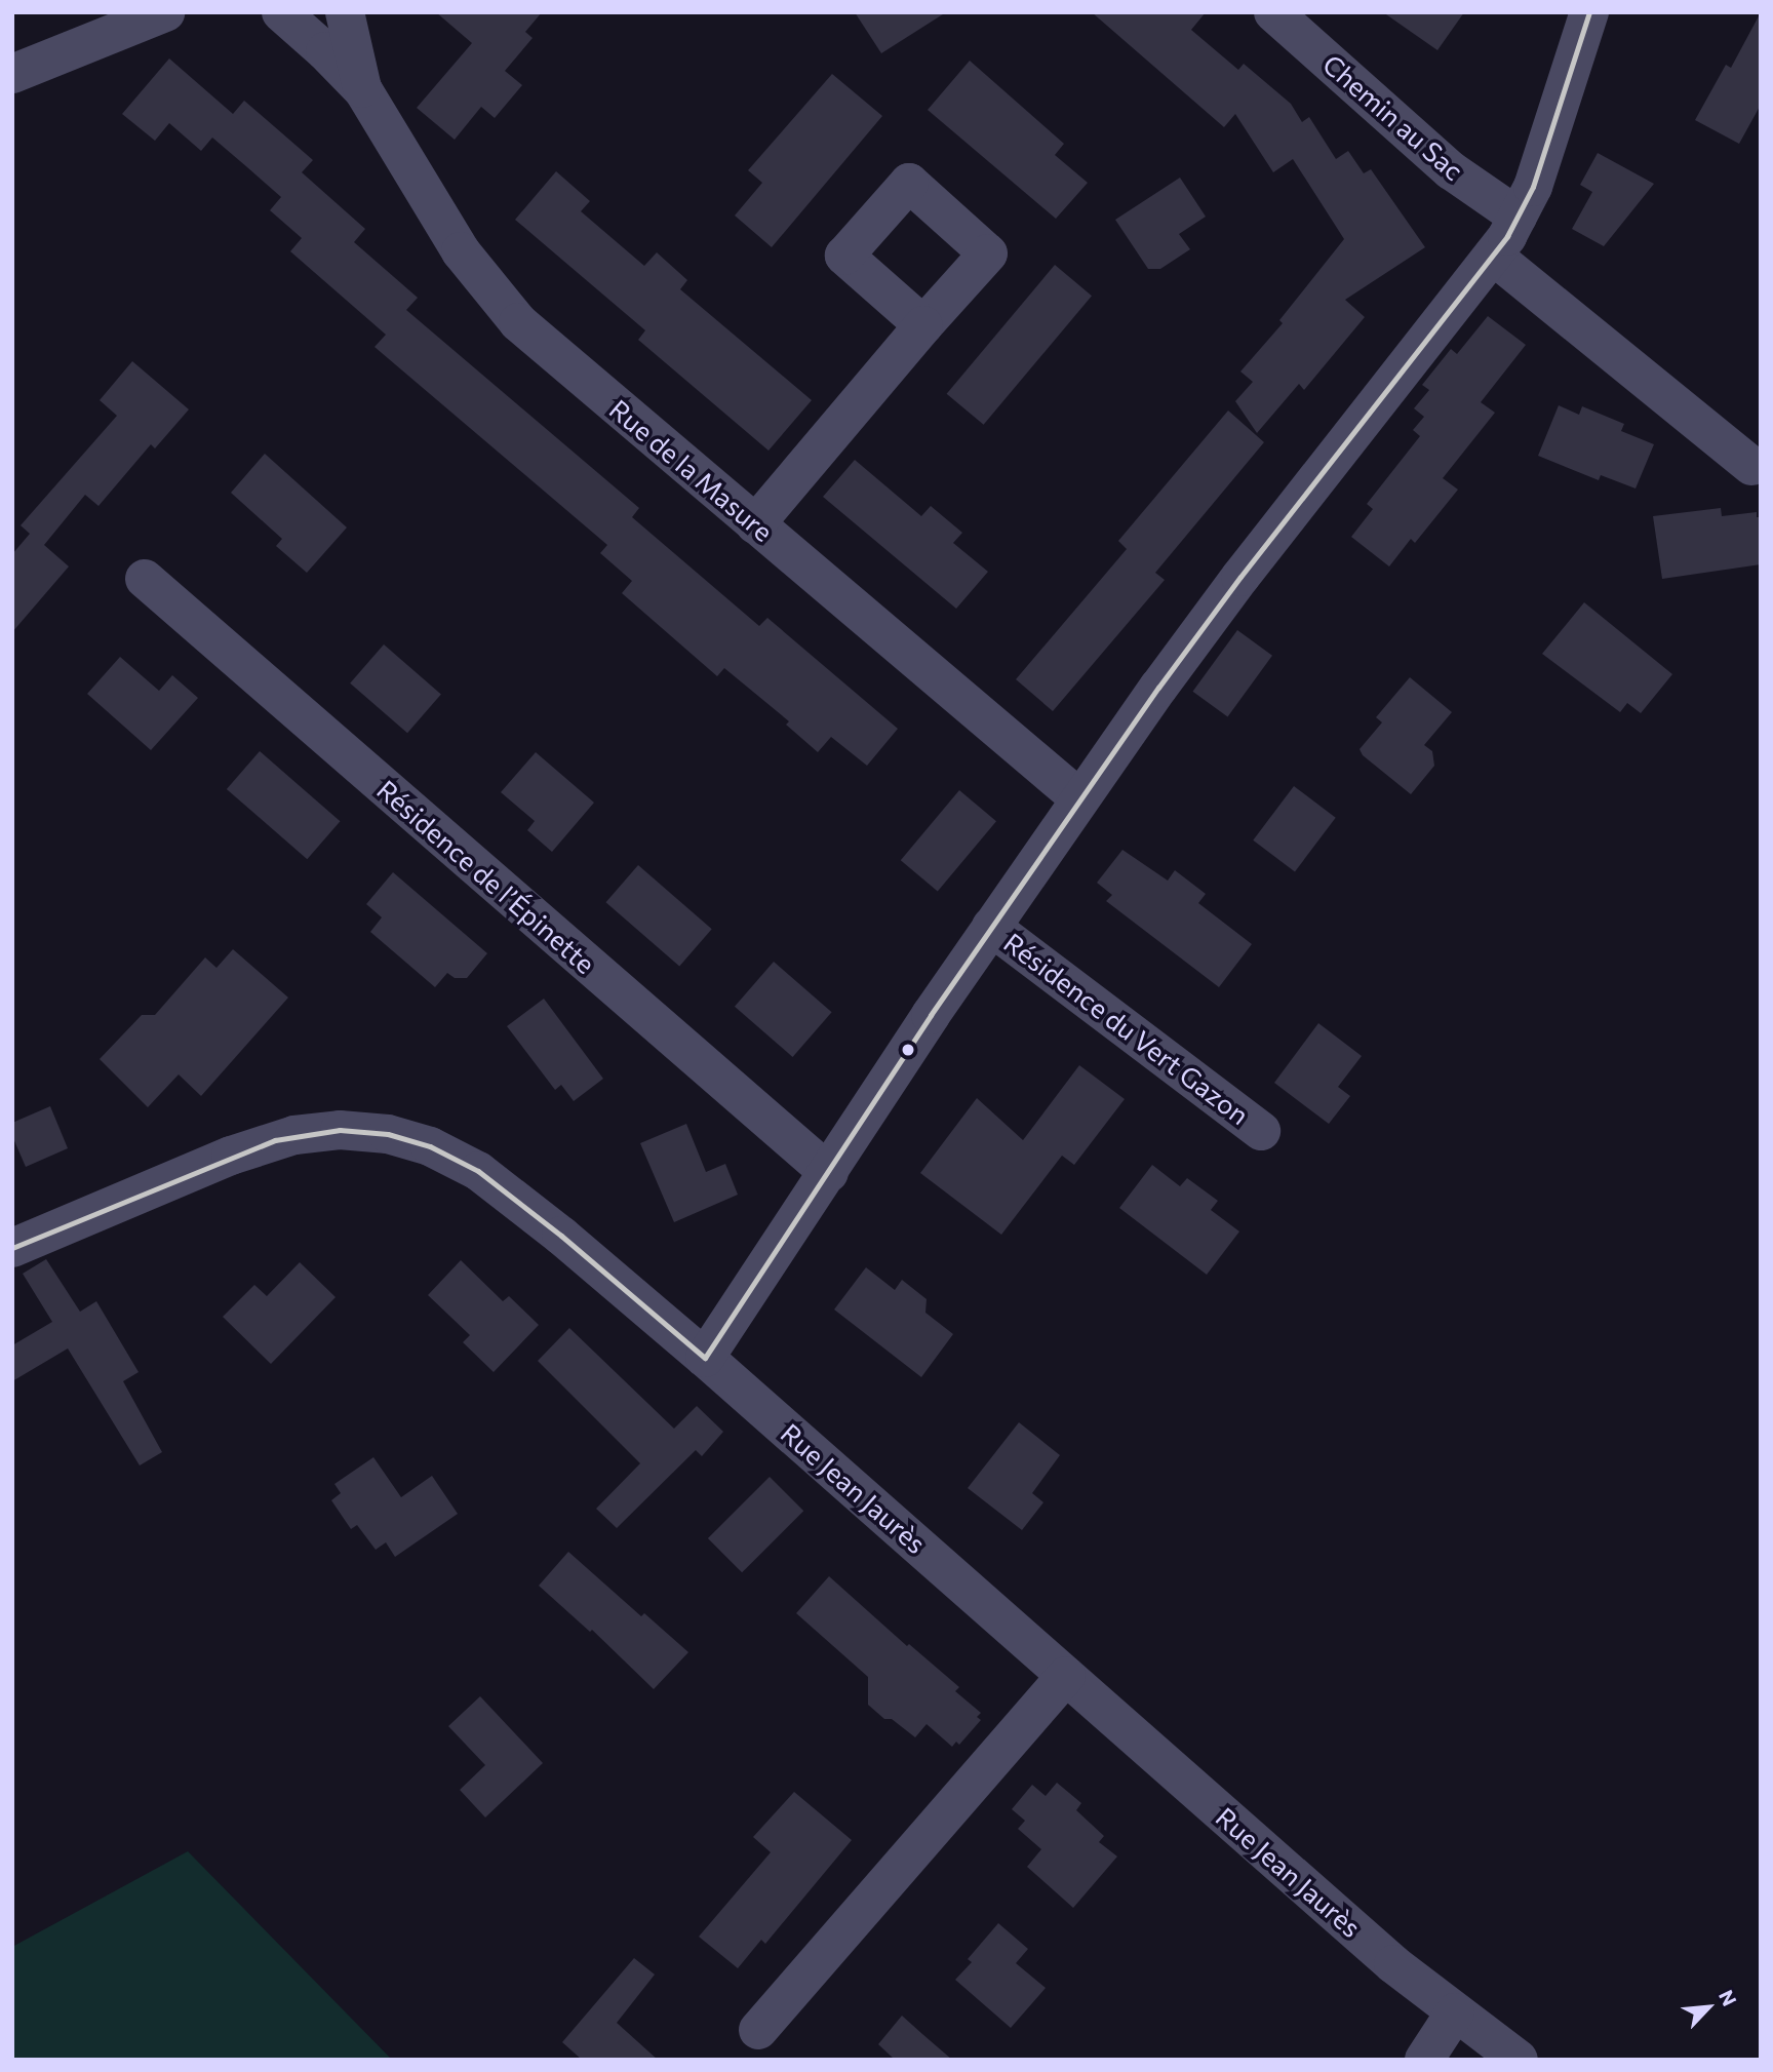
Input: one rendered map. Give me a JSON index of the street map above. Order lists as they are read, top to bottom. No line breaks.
{"streets":{"street":["Chemin au Sac","Rue de la Masure","Résidence de l’Épinette","Résidence du Vert Gazon","Rue Jean Jaurès"]},"north":"top right"}
